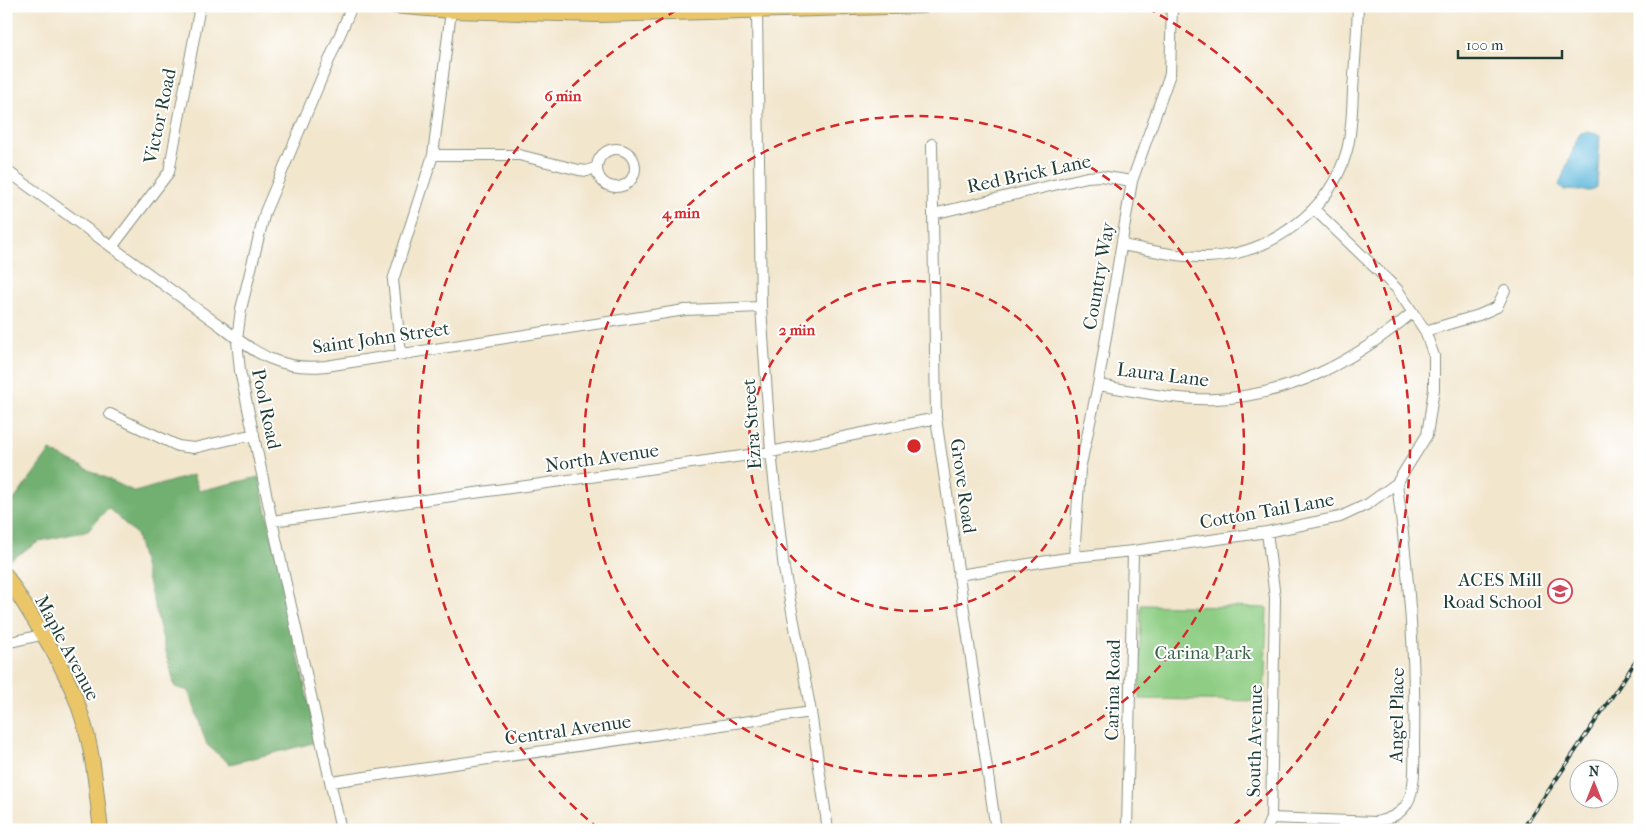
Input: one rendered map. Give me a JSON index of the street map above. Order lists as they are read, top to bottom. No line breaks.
{"streets":{"main road":["Maple Avenue"],"street":["Victor Road","Red Brick Lane","Country Way","Saint John Street","Laura Lane","Pool Road","Ezra Street","North Avenue","Grove Road","Cotton Tail Lane","Carina Road","Angel Place","Central Avenue","South Avenue"]},"crossings":[["Victor Road","Saint John Street"],["Red Brick Lane","Country Way"],["Red Brick Lane","Grove Road"],["Country Way","Laura Lane"],["Country Way","Cotton Tail Lane"],["Saint John Street","Pool Road"],["Saint John Street","Ezra Street"],["Laura Lane","Cotton Tail Lane"],["Pool Road","North Avenue"],["Pool Road","Central Avenue"],["Ezra Street","North Avenue"],["Ezra Street","Central Avenue"],["North Avenue","Grove Road"],["Grove Road","Cotton Tail Lane"],["Cotton Tail Lane","Carina Road"],["Cotton Tail Lane","Angel Place"],["Cotton Tail Lane","South Avenue"],["Angel Place","South Avenue"]],"parks":["Carina Park"],"places":{"school or university":["ACES Mill Road School"]},"scale_bar":"100 m","north":"top","rings":["6 min","4 min","2 min"]}
